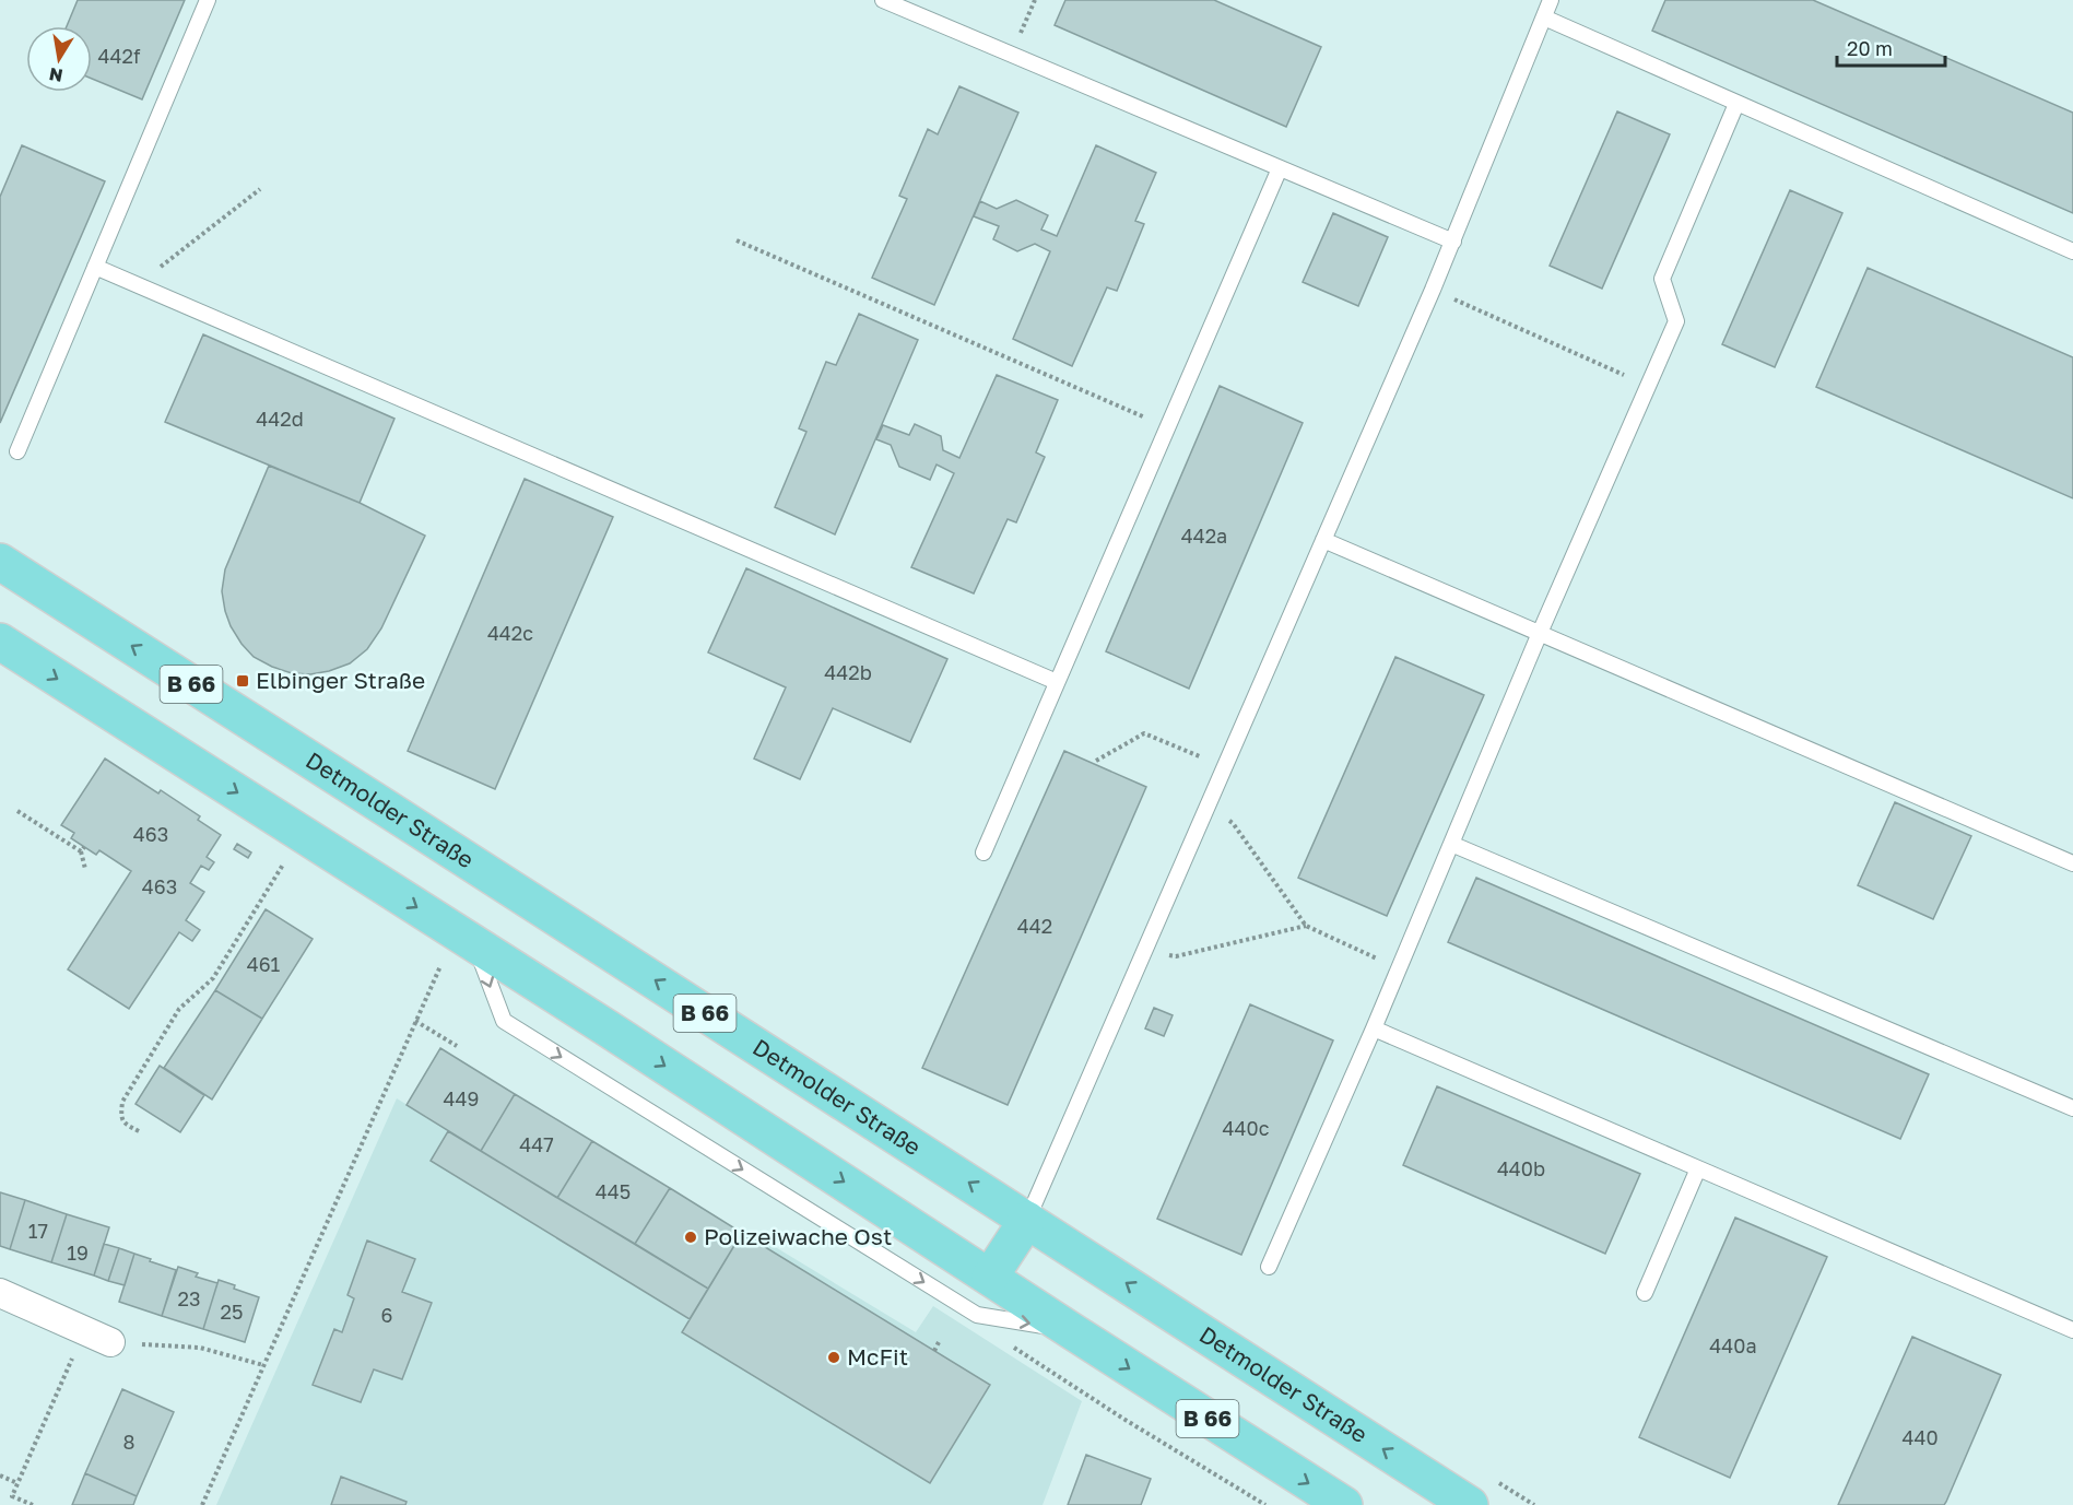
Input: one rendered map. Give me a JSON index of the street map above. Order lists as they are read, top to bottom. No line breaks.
{"streets":{"main road":["B 66","Detmolder Straße"]},"places":{"transit":["Elbinger Straße"],"other":["Polizeiwache Ost","McFit"]},"house_numbers":["442f","442d","442a","442c","442b","463","463","442","461","449","440c","447","440b","445","17","19","23","25","6","440a","440","8"],"scale_bar":"20 m","north":"bottom"}
